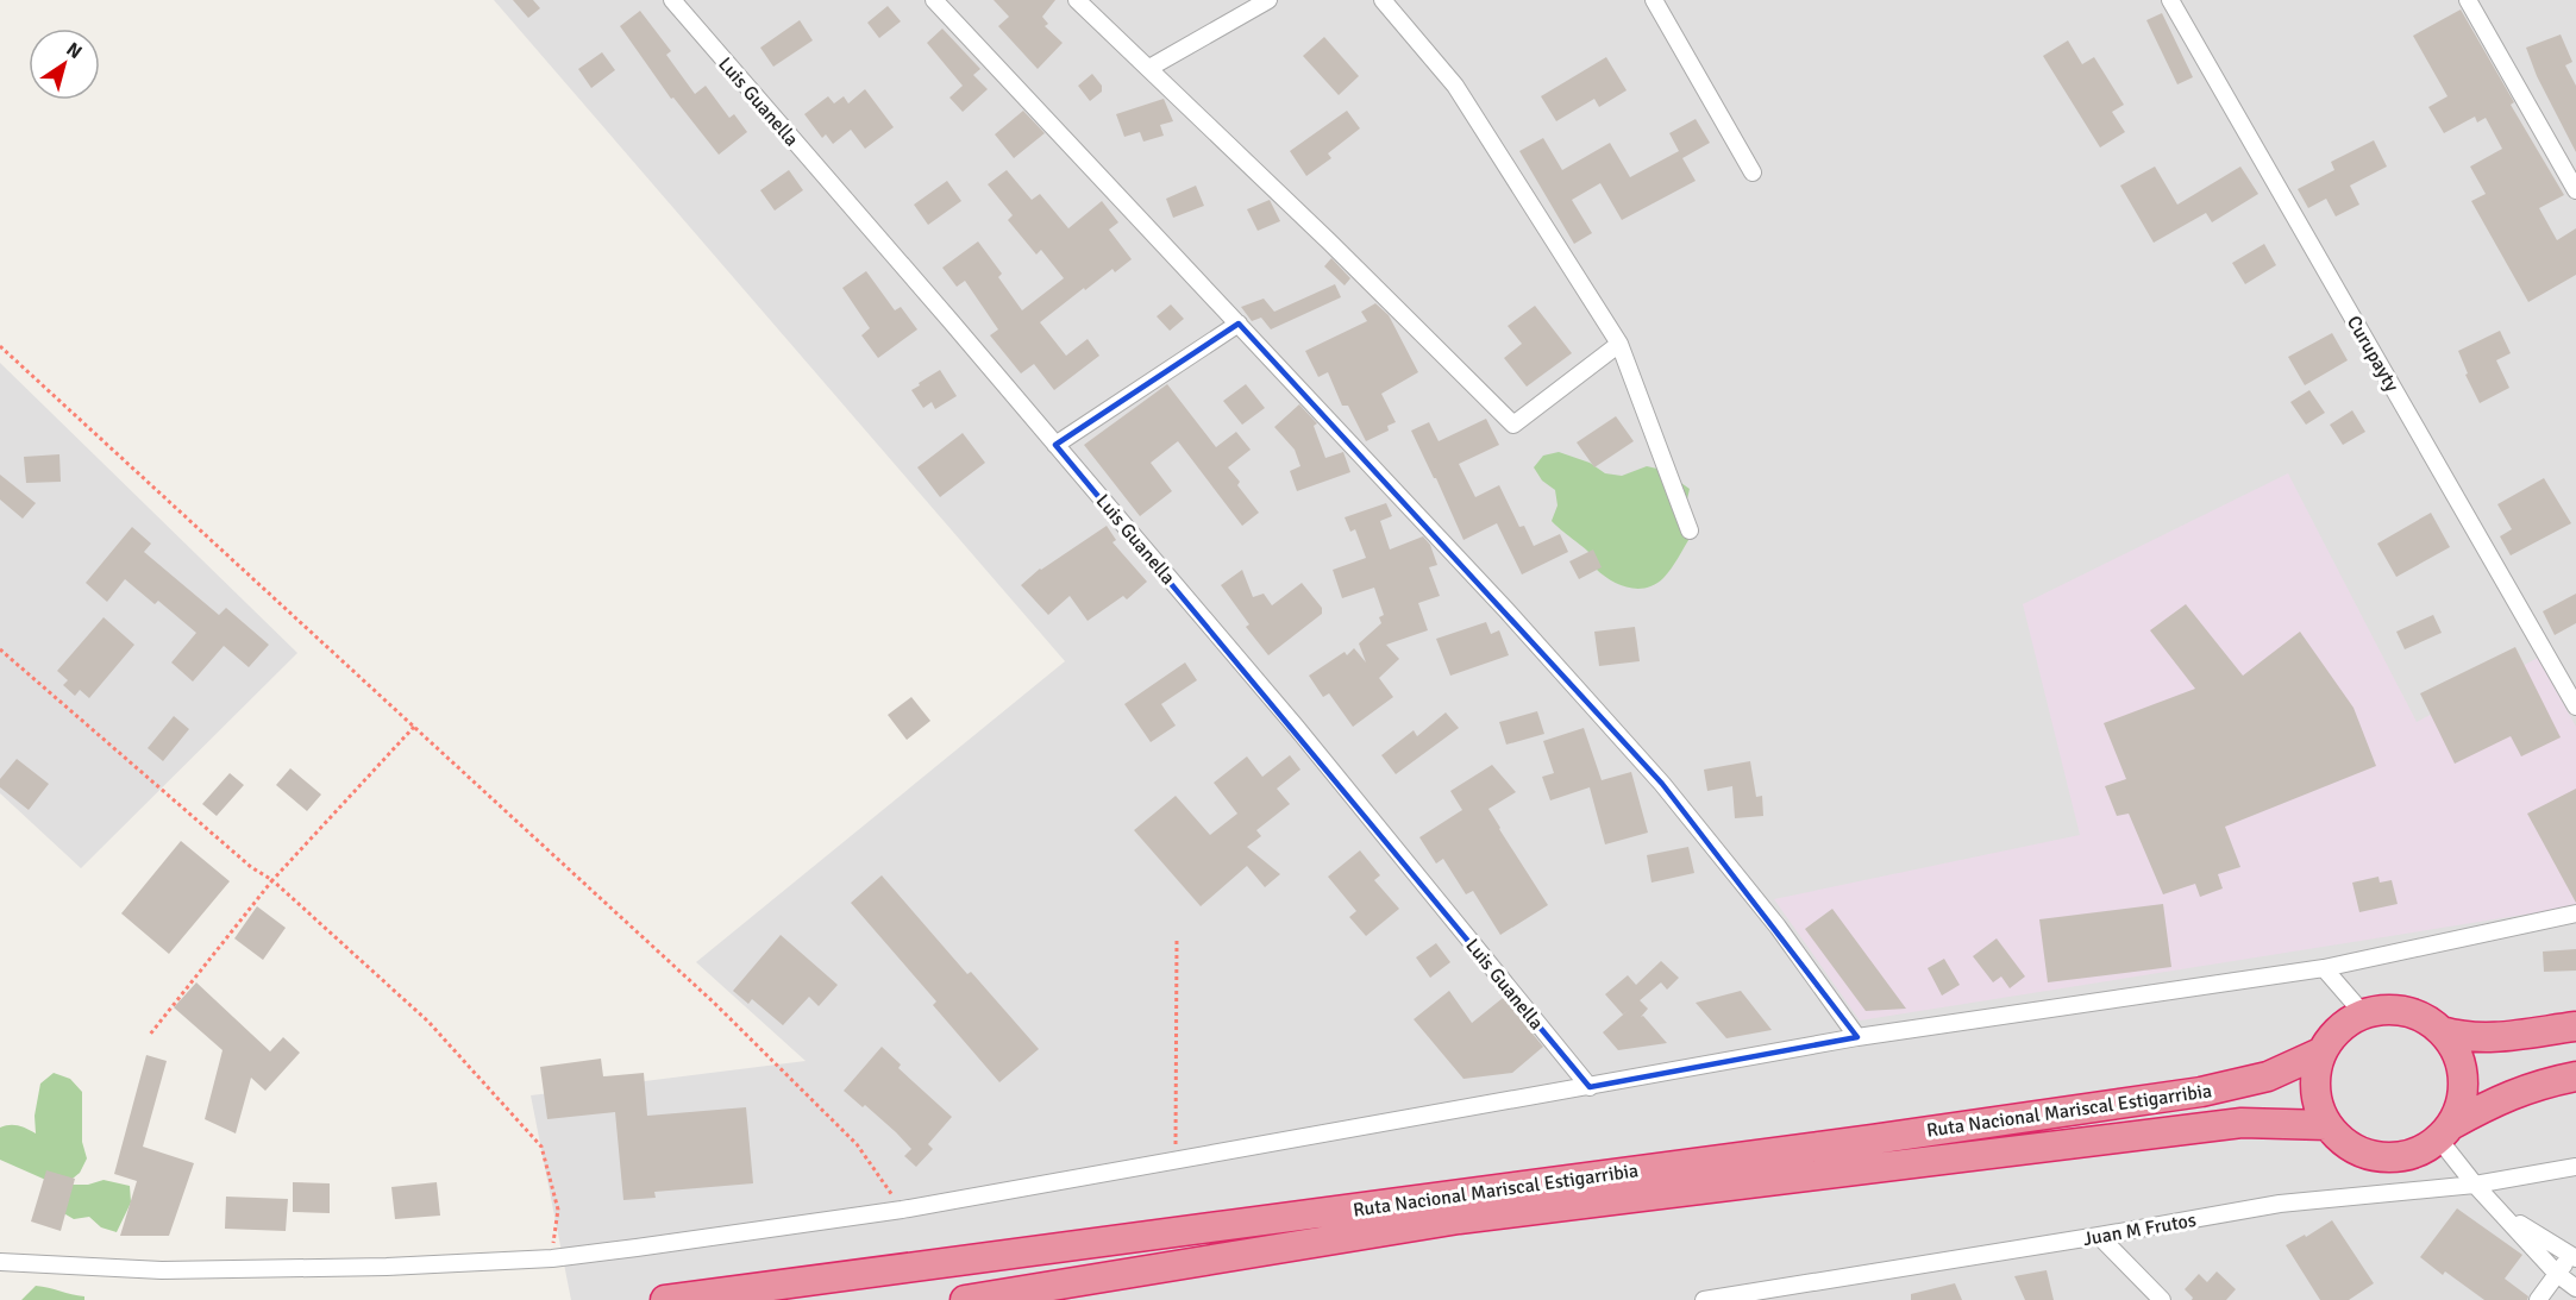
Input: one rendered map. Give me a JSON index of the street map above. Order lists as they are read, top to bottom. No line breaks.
{"streets":{"highway":["Ruta Nacional Mariscal Estigarribia"],"street":["Luis Guanella","Curupayty","Juan M Frutos"]},"north":"top right"}
